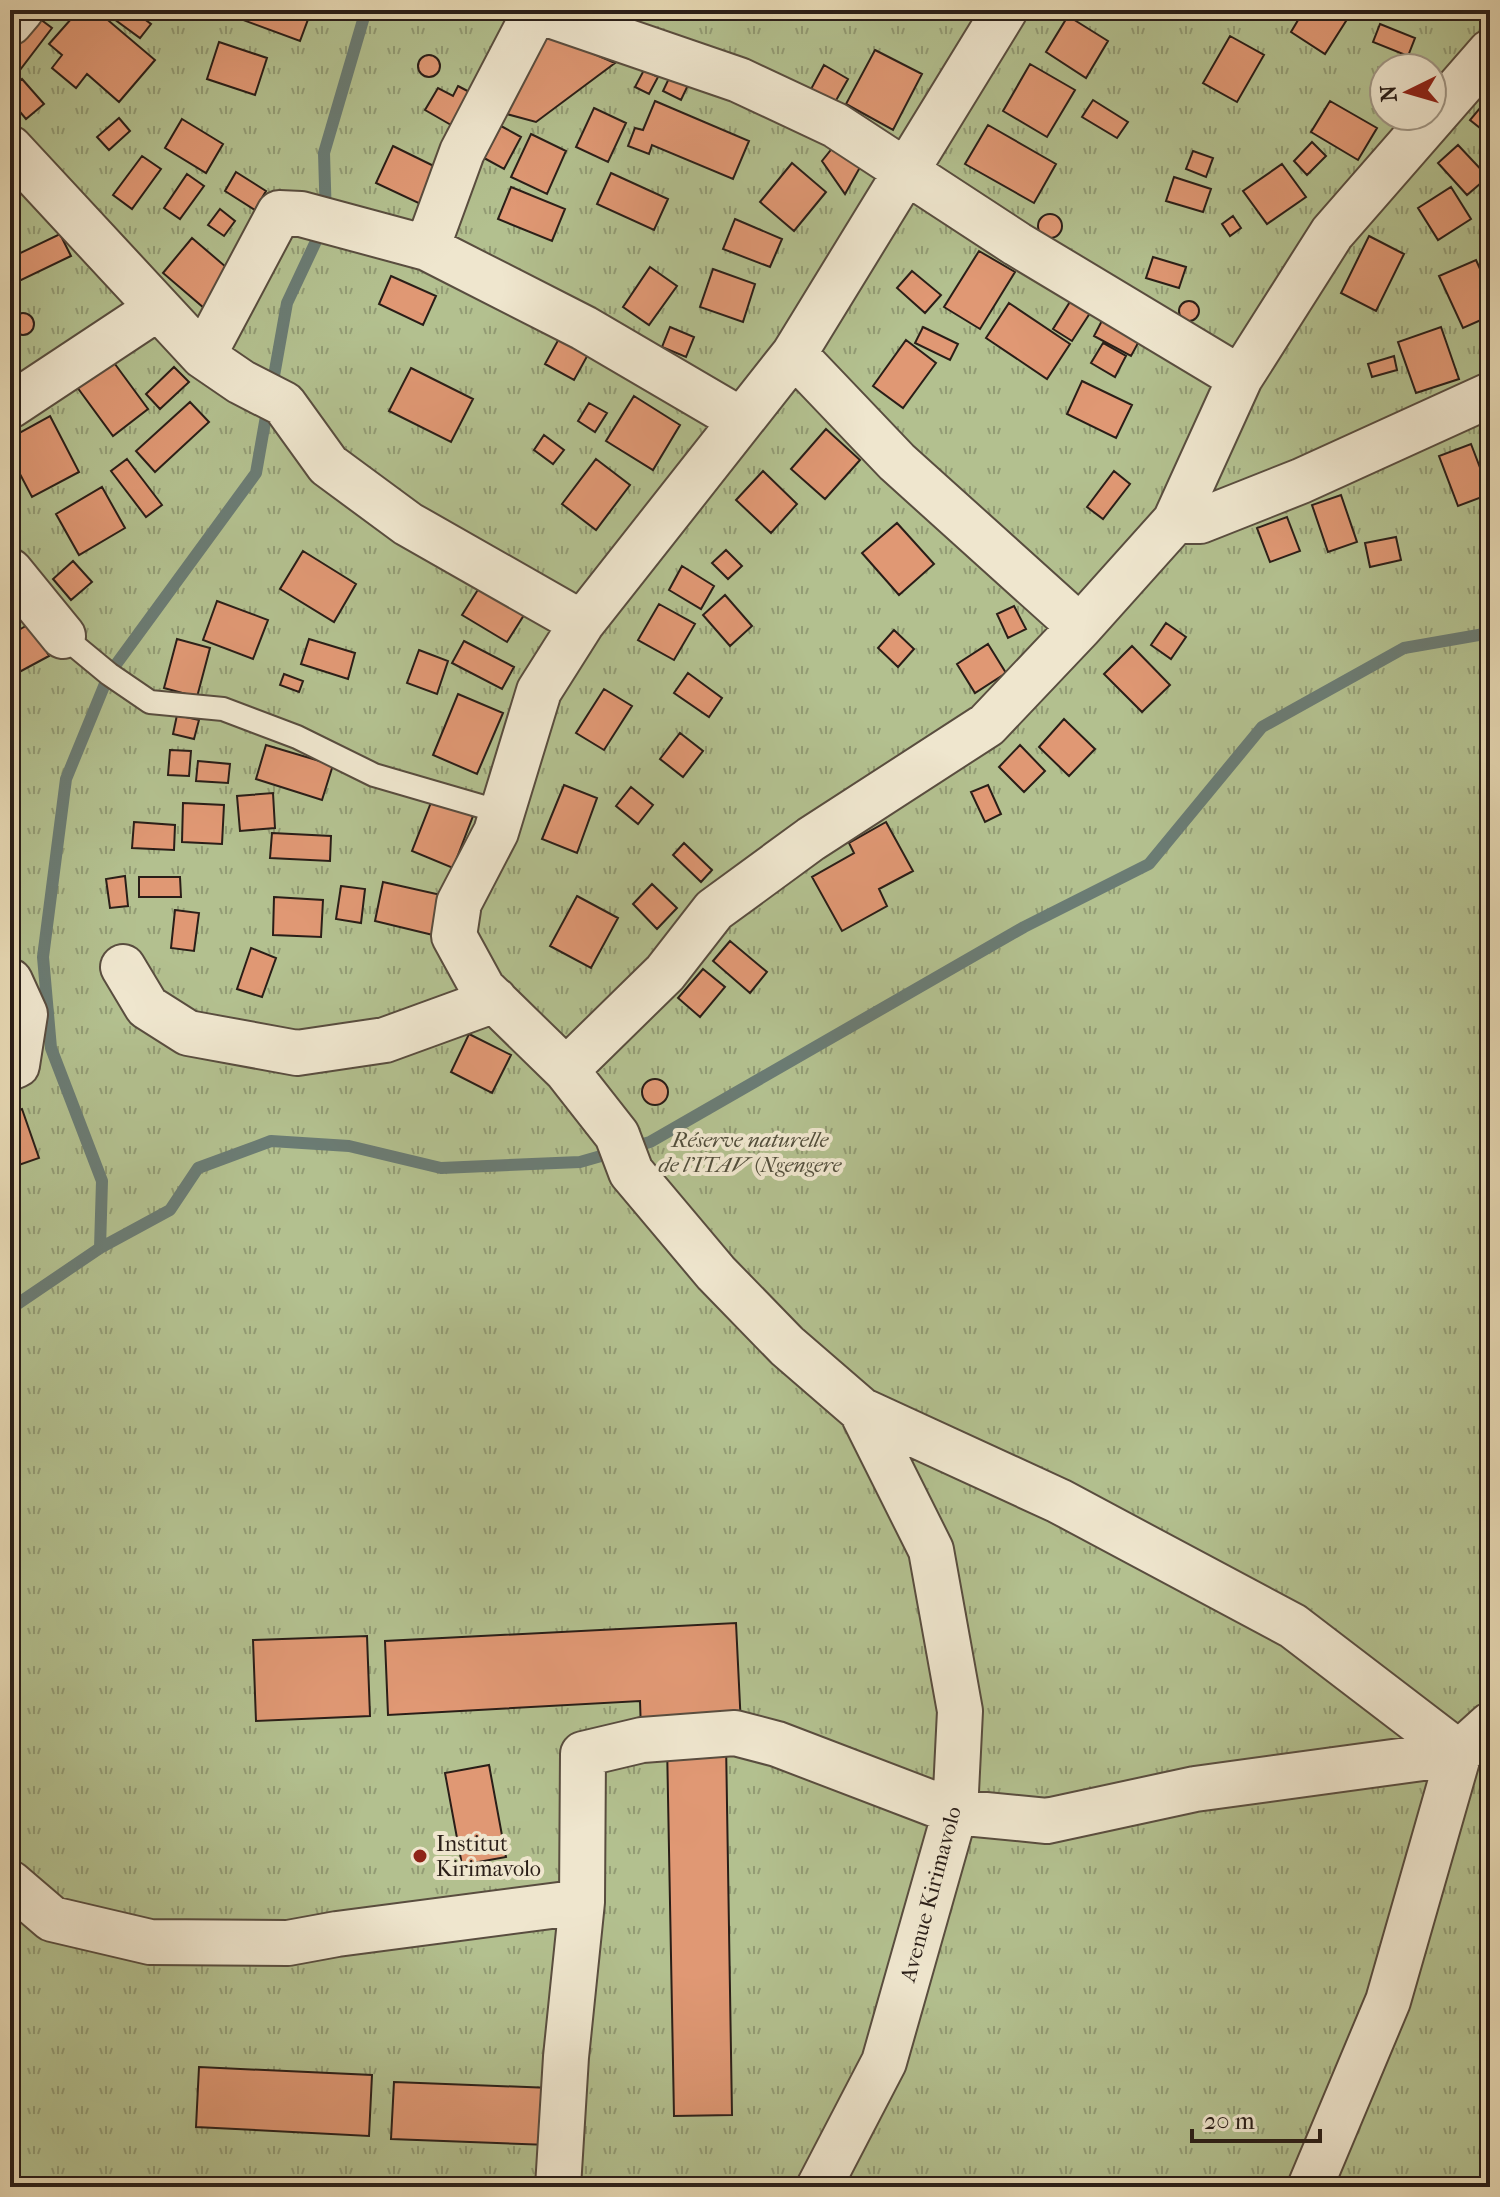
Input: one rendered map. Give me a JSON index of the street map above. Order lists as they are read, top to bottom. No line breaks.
{"streets":{"street":["Avenue Kirimavolo"]},"parks":["Réserve naturelle de l'ITAV (Ngengere"],"places":["Institut Kirimavolo"],"scale_bar":"20 m","north":"left"}
